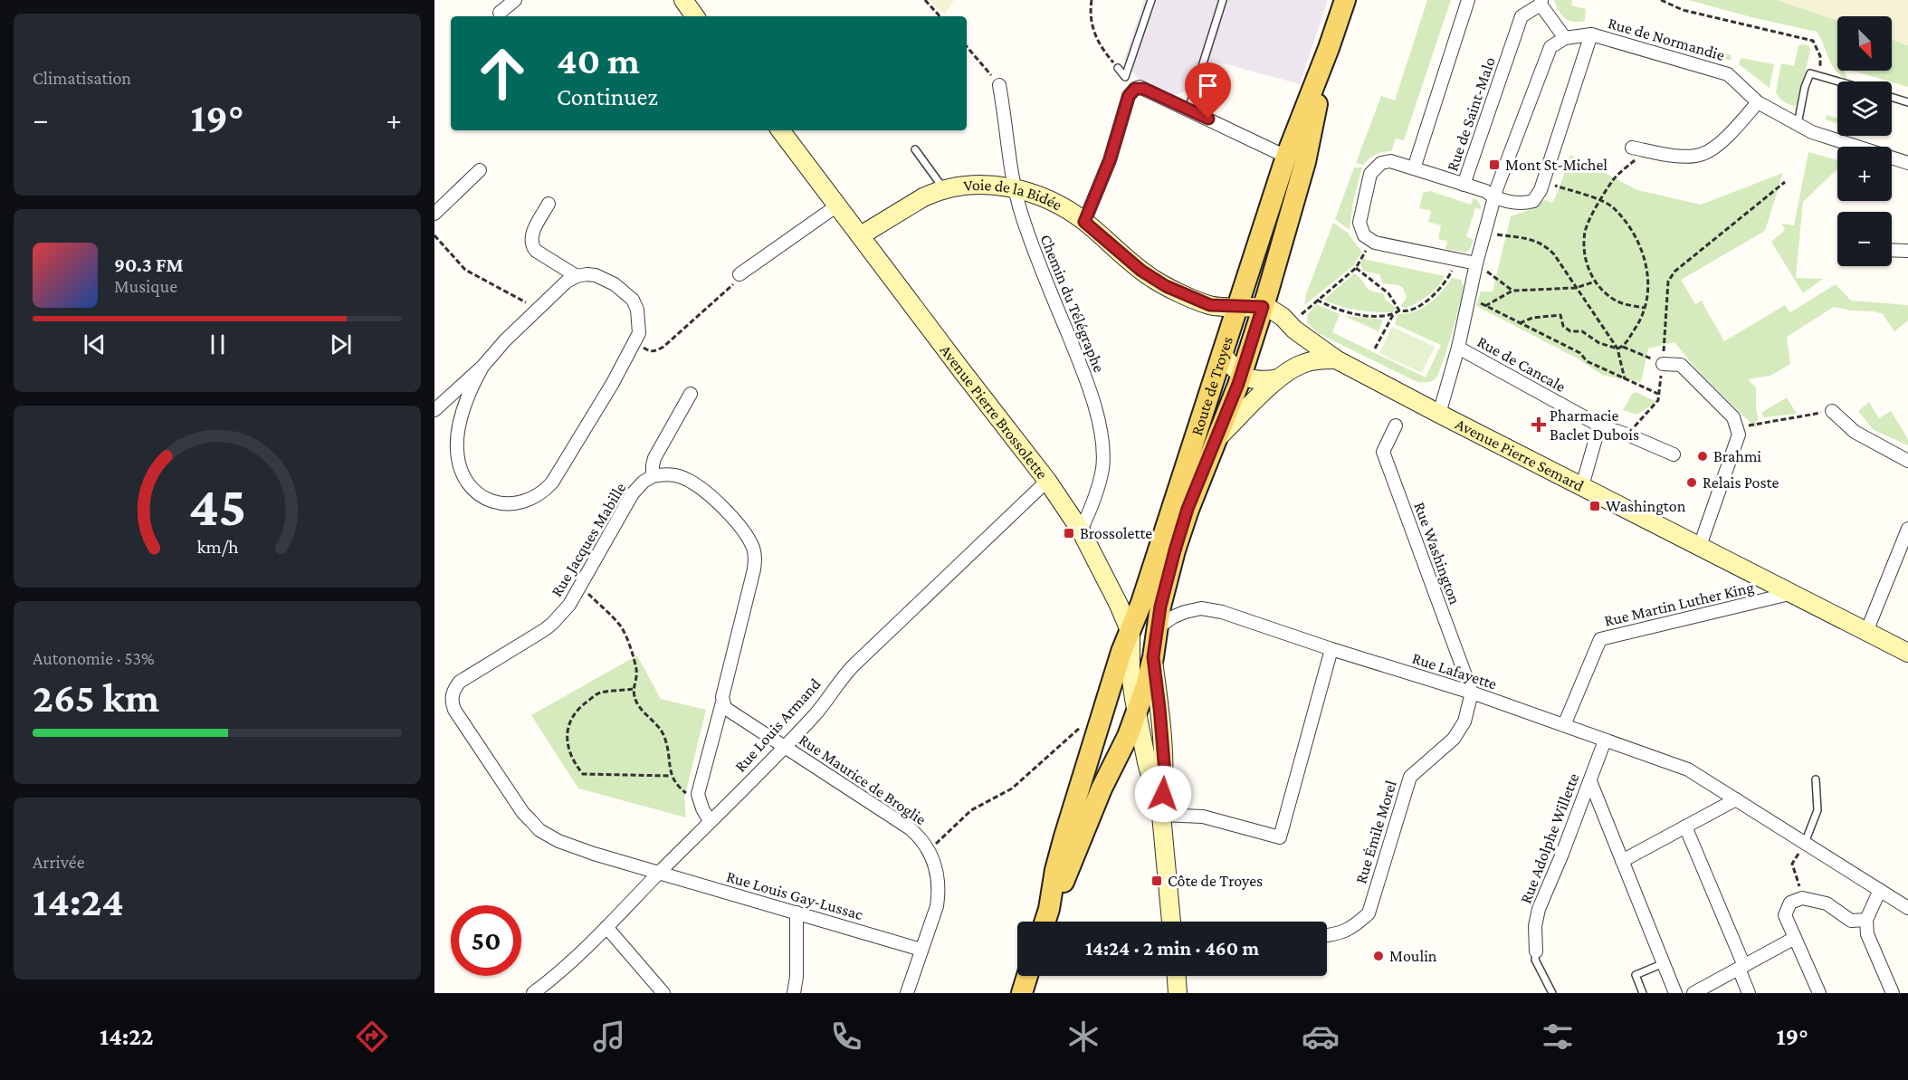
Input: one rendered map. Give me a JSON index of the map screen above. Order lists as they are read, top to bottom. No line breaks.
{"streets":{"main road":["Voie de la Bidée","Route de Troyes","Avenue Pierre Brossolette","Avenue Pierre Semard"],"street":["Rue de Normandie","Rue de Saint-Malo","Chemin du Télégraphe","Rue de Cancale","Rue Jacques Mabille","Rue Washington","Rue Martin Luther King","Rue Lafayette","Rue Louis Armand","Rue Maurice de Broglie","Rue Émile Morel","Rue Adolphe Willette","Rue Louis Gay-Lussac"]},"crossings":[["Voie de la Bidée","Chemin du Télégraphe"],["Voie de la Bidée","Route de Troyes"],["Voie de la Bidée","Avenue Pierre Brossolette"],["Voie de la Bidée","Avenue Pierre Semard"],["Chemin du Télégraphe","Avenue Pierre Brossolette"],["Route de Troyes","Avenue Pierre Brossolette"],["Route de Troyes","Avenue Pierre Semard"],["Route de Troyes","Rue Lafayette"],["Avenue Pierre Brossolette","Rue Louis Armand"],["Avenue Pierre Semard","Rue Martin Luther King"],["Rue Jacques Mabille","Rue Louis Armand"],["Rue Jacques Mabille","Rue Louis Gay-Lussac"],["Rue Washington","Rue Lafayette"],["Rue Washington","Rue Émile Morel"],["Rue Martin Luther King","Rue Lafayette"],["Rue Lafayette","Rue Émile Morel"],["Rue Lafayette","Rue Adolphe Willette"],["Rue Louis Armand","Rue Maurice de Broglie"],["Rue Louis Armand","Rue Louis Gay-Lussac"],["Rue Maurice de Broglie","Rue Louis Gay-Lussac"]],"places":{"transit":["Mont St-Michel","Washington","Brossolette","Côte de Troyes"],"health":["Pharmacie Baclet Dubois"],"other":["Brahmi","Relais Poste","Moulin"]},"north":"bottom right","page":{"tile":["Climatisation",["Autonomie · 53%","265 km"],["Arrivée","14:24"]],"map_buttons":["+","−"],"turn":["40 m","Continuez"],"heat":["−","19°","+"],"song":["90.3 FM","Musique"],"limit":"50","trip":"14:24 · 2 min · 460 m","tabs":["14:22","19°"],"gauge":["45","km/h"]}}
